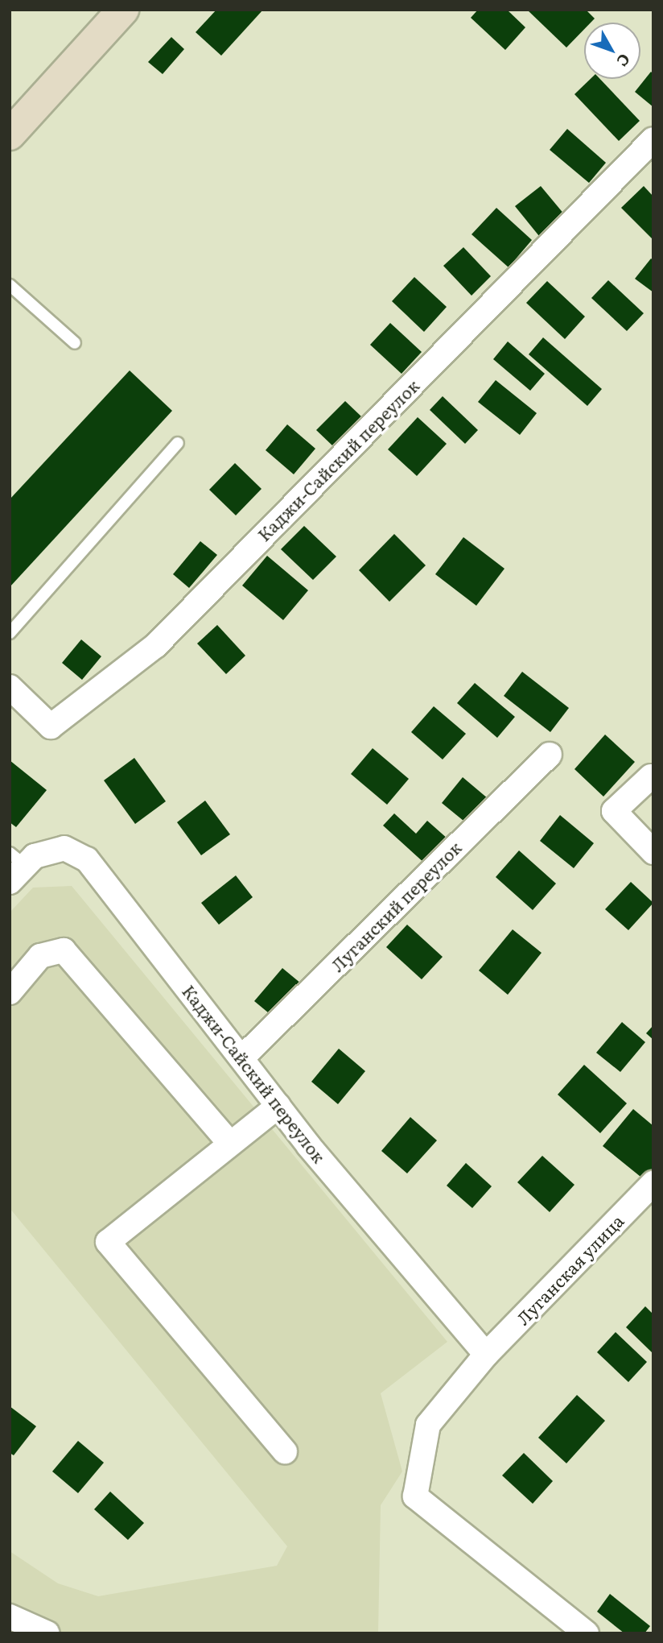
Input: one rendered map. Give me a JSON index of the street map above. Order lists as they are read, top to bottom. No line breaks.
{"streets":{"street":["Каджи-Сайский переулок","Луганский переулок","Луганская улица"]},"crossings":[["Каджи-Сайский переулок","Луганский переулок"],["Каджи-Сайский переулок","Луганская улица"]],"north":"bottom right"}
